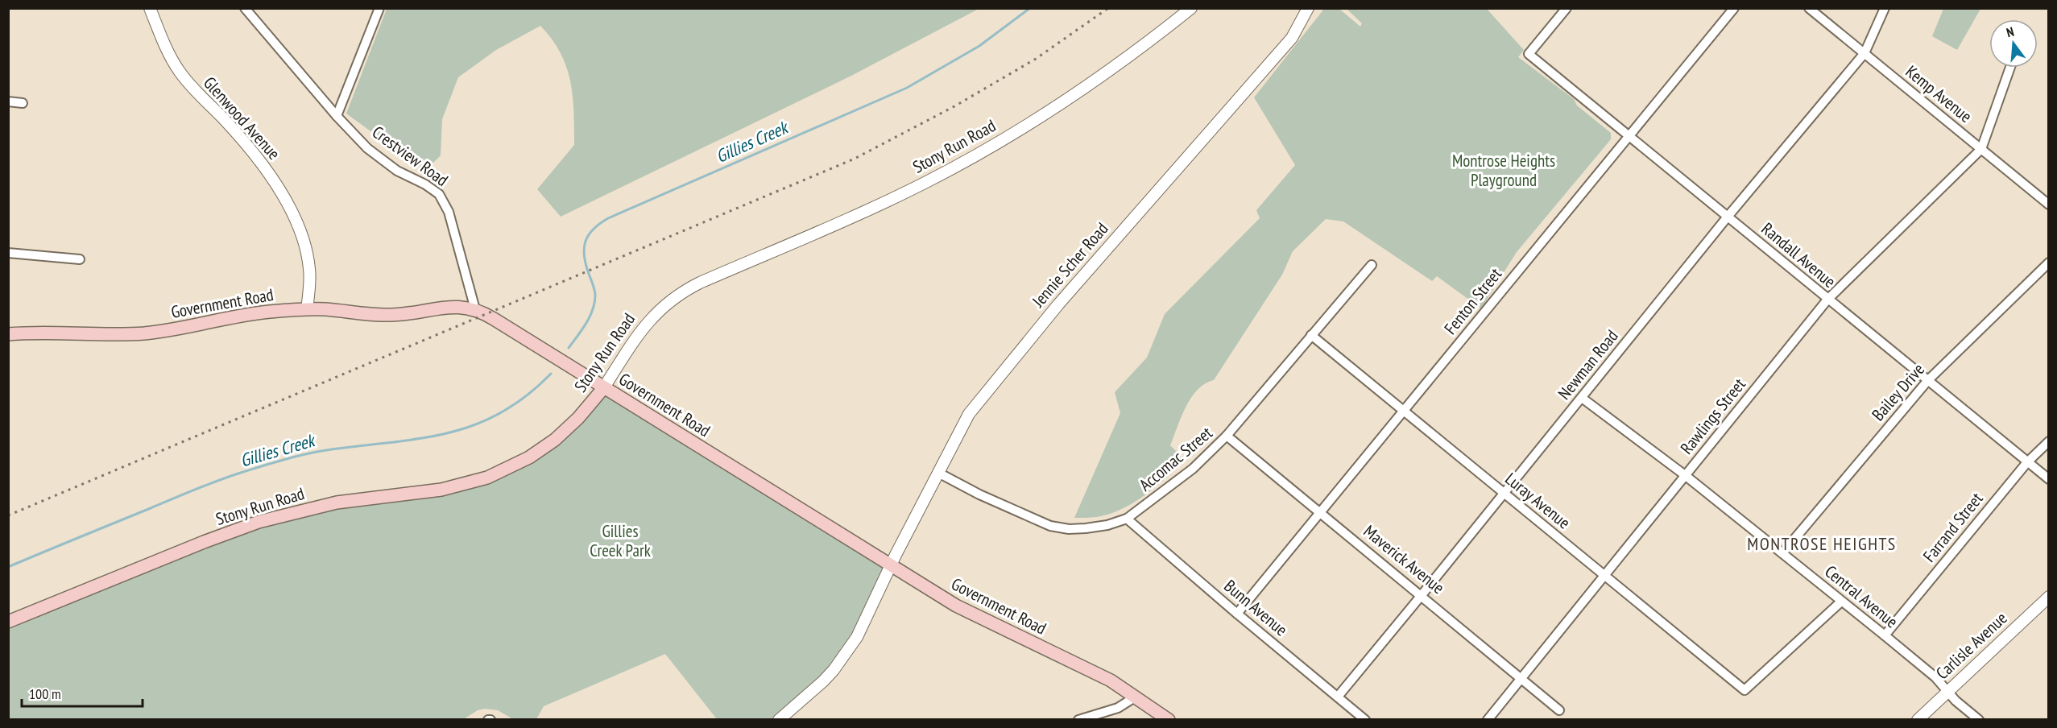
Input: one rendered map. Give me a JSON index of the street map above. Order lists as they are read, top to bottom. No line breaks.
{"streets":{"main road":["Stony Run Road","Government Road"],"street":["Kemp Avenue","Glenwood Avenue","Crestview Road","Randall Avenue","Jennie Scher Road","Fenton Street","Newman Road","Bailey Drive","Rawlings Street","Accomac Street","Luray Avenue","Farrand Street","Maverick Avenue","Central Avenue","Bunn Avenue","Carlisle Avenue"]},"crossings":[["Kemp Avenue","Newman Road"],["Kemp Avenue","Rawlings Street"],["Glenwood Avenue","Government Road"],["Stony Run Road","Government Road"],["Crestview Road","Government Road"],["Randall Avenue","Fenton Street"],["Randall Avenue","Newman Road"],["Randall Avenue","Bailey Drive"],["Randall Avenue","Rawlings Street"],["Randall Avenue","Farrand Street"],["Jennie Scher Road","Government Road"],["Jennie Scher Road","Accomac Street"],["Fenton Street","Luray Avenue"],["Fenton Street","Maverick Avenue"],["Fenton Street","Bunn Avenue"],["Newman Road","Luray Avenue"],["Newman Road","Maverick Avenue"],["Newman Road","Central Avenue"],["Newman Road","Bunn Avenue"],["Bailey Drive","Central Avenue"],["Rawlings Street","Luray Avenue"],["Rawlings Street","Maverick Avenue"],["Rawlings Street","Central Avenue"],["Accomac Street","Luray Avenue"],["Accomac Street","Maverick Avenue"],["Accomac Street","Bunn Avenue"],["Luray Avenue","Central Avenue"],["Farrand Street","Central Avenue"],["Central Avenue","Carlisle Avenue"]],"districts":["MONTROSE HEIGHTS"],"water":["Gillies Creek"],"parks":["Montrose Heights Playground","Gillies Creek Park"],"scale_bar":"100 m","north":"top"}
